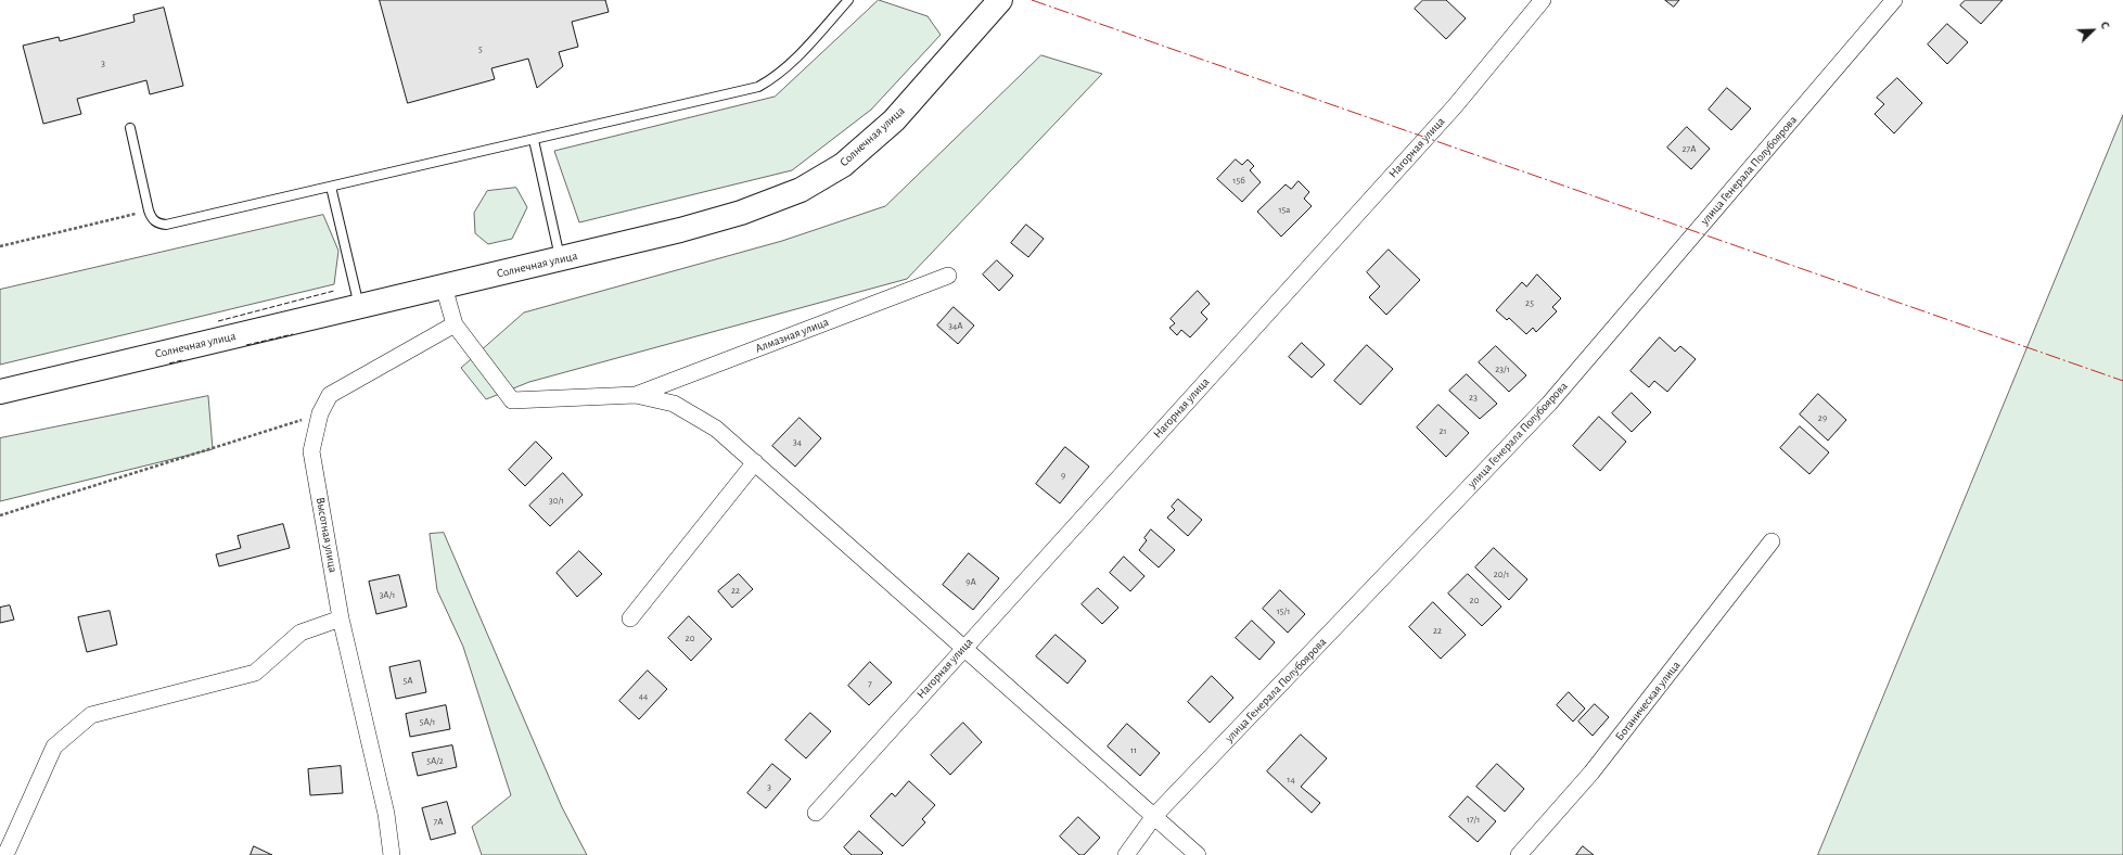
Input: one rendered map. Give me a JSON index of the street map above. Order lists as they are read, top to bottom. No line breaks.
{"streets":{"street":["Солнечная улица","Нагорная улица","улица Генерала Полубоярова","Алмазная улица","Высотная улица","Ботаническая улица"]},"house_numbers":["5","3","27А","15б","15а","25","34А","23/1","23","29","21","34","9","30/1","20/1","9А","22","3А/1","20","15/1","22","20","5А","7","44","5А/1","11","5А/2","14","3","17/1","7А"],"north":"top right"}
